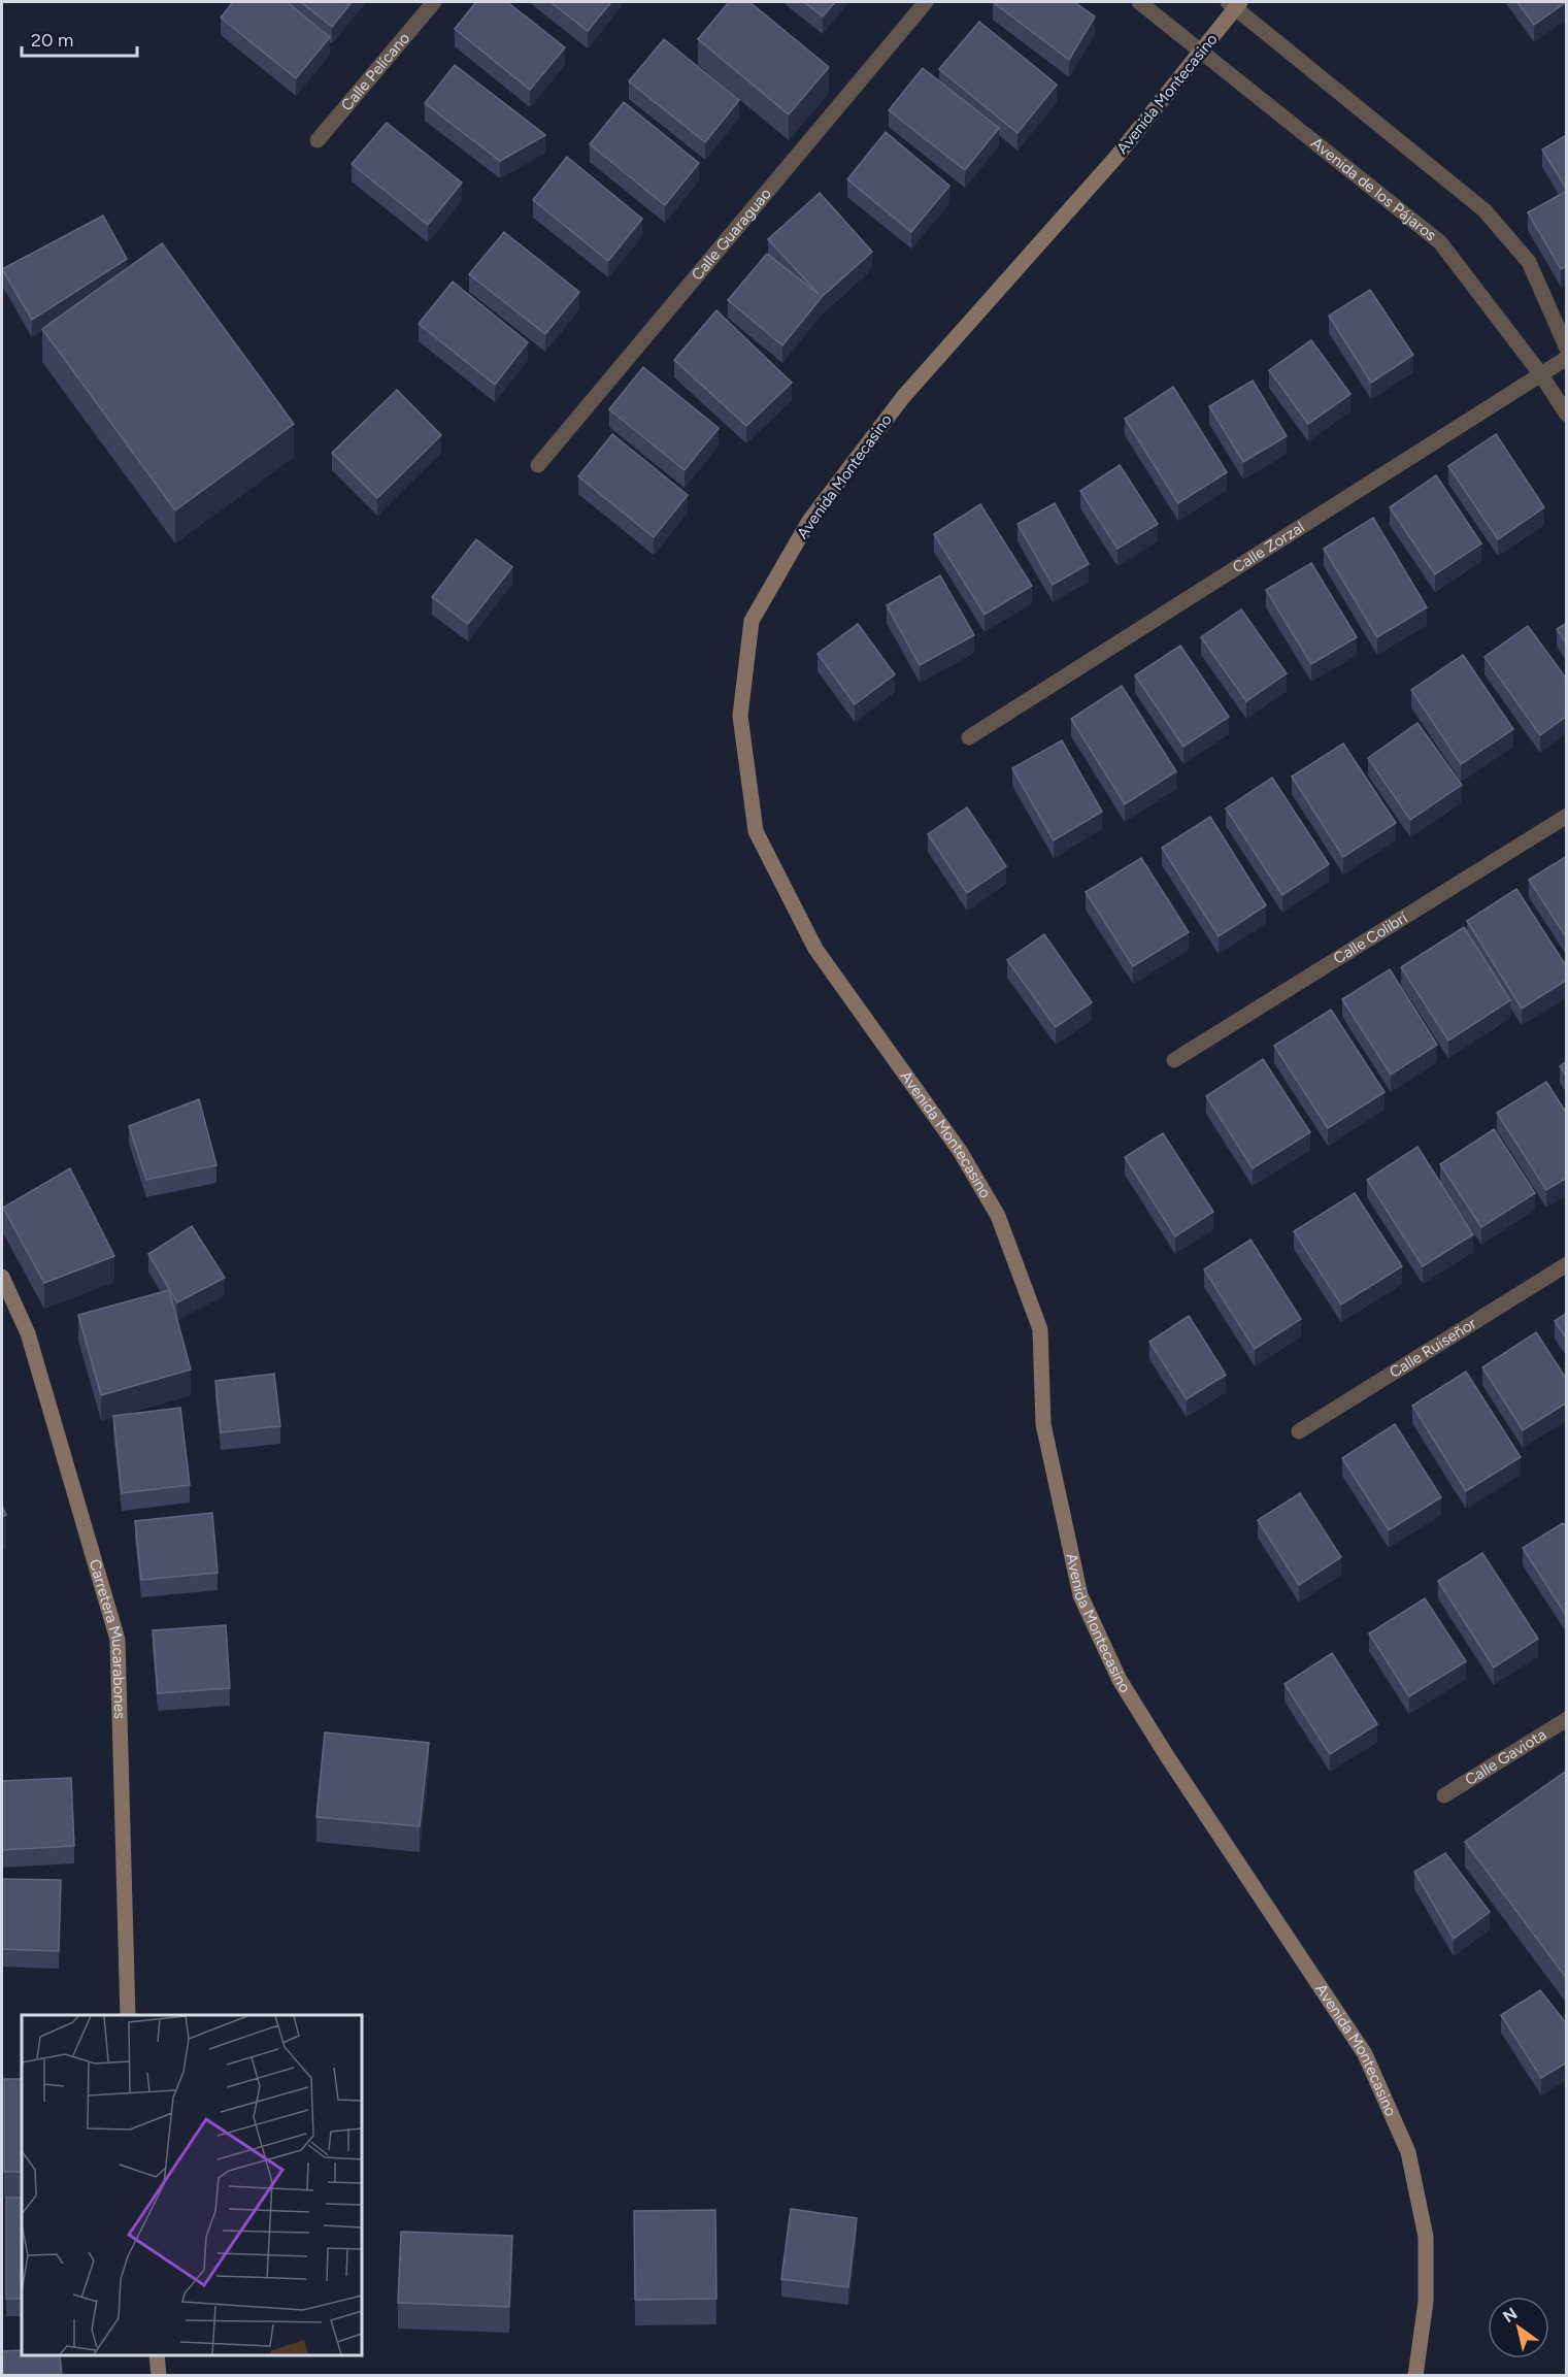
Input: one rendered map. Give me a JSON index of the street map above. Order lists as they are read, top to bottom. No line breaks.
{"streets":{"street":["Calle Pelícano","Avenida Montecasino","Avenida de los Pájaros","Calle Guaraguao","Calle Zorzal","Calle Colibrí","Calle Ruiseñor","Carretera Mucarabones","Calle Gaviota"]},"crossings":[["Avenida Montecasino","Avenida de los Pájaros"],["Avenida de los Pájaros","Calle Zorzal"]],"scale_bar":"20 m","north":"top left"}
